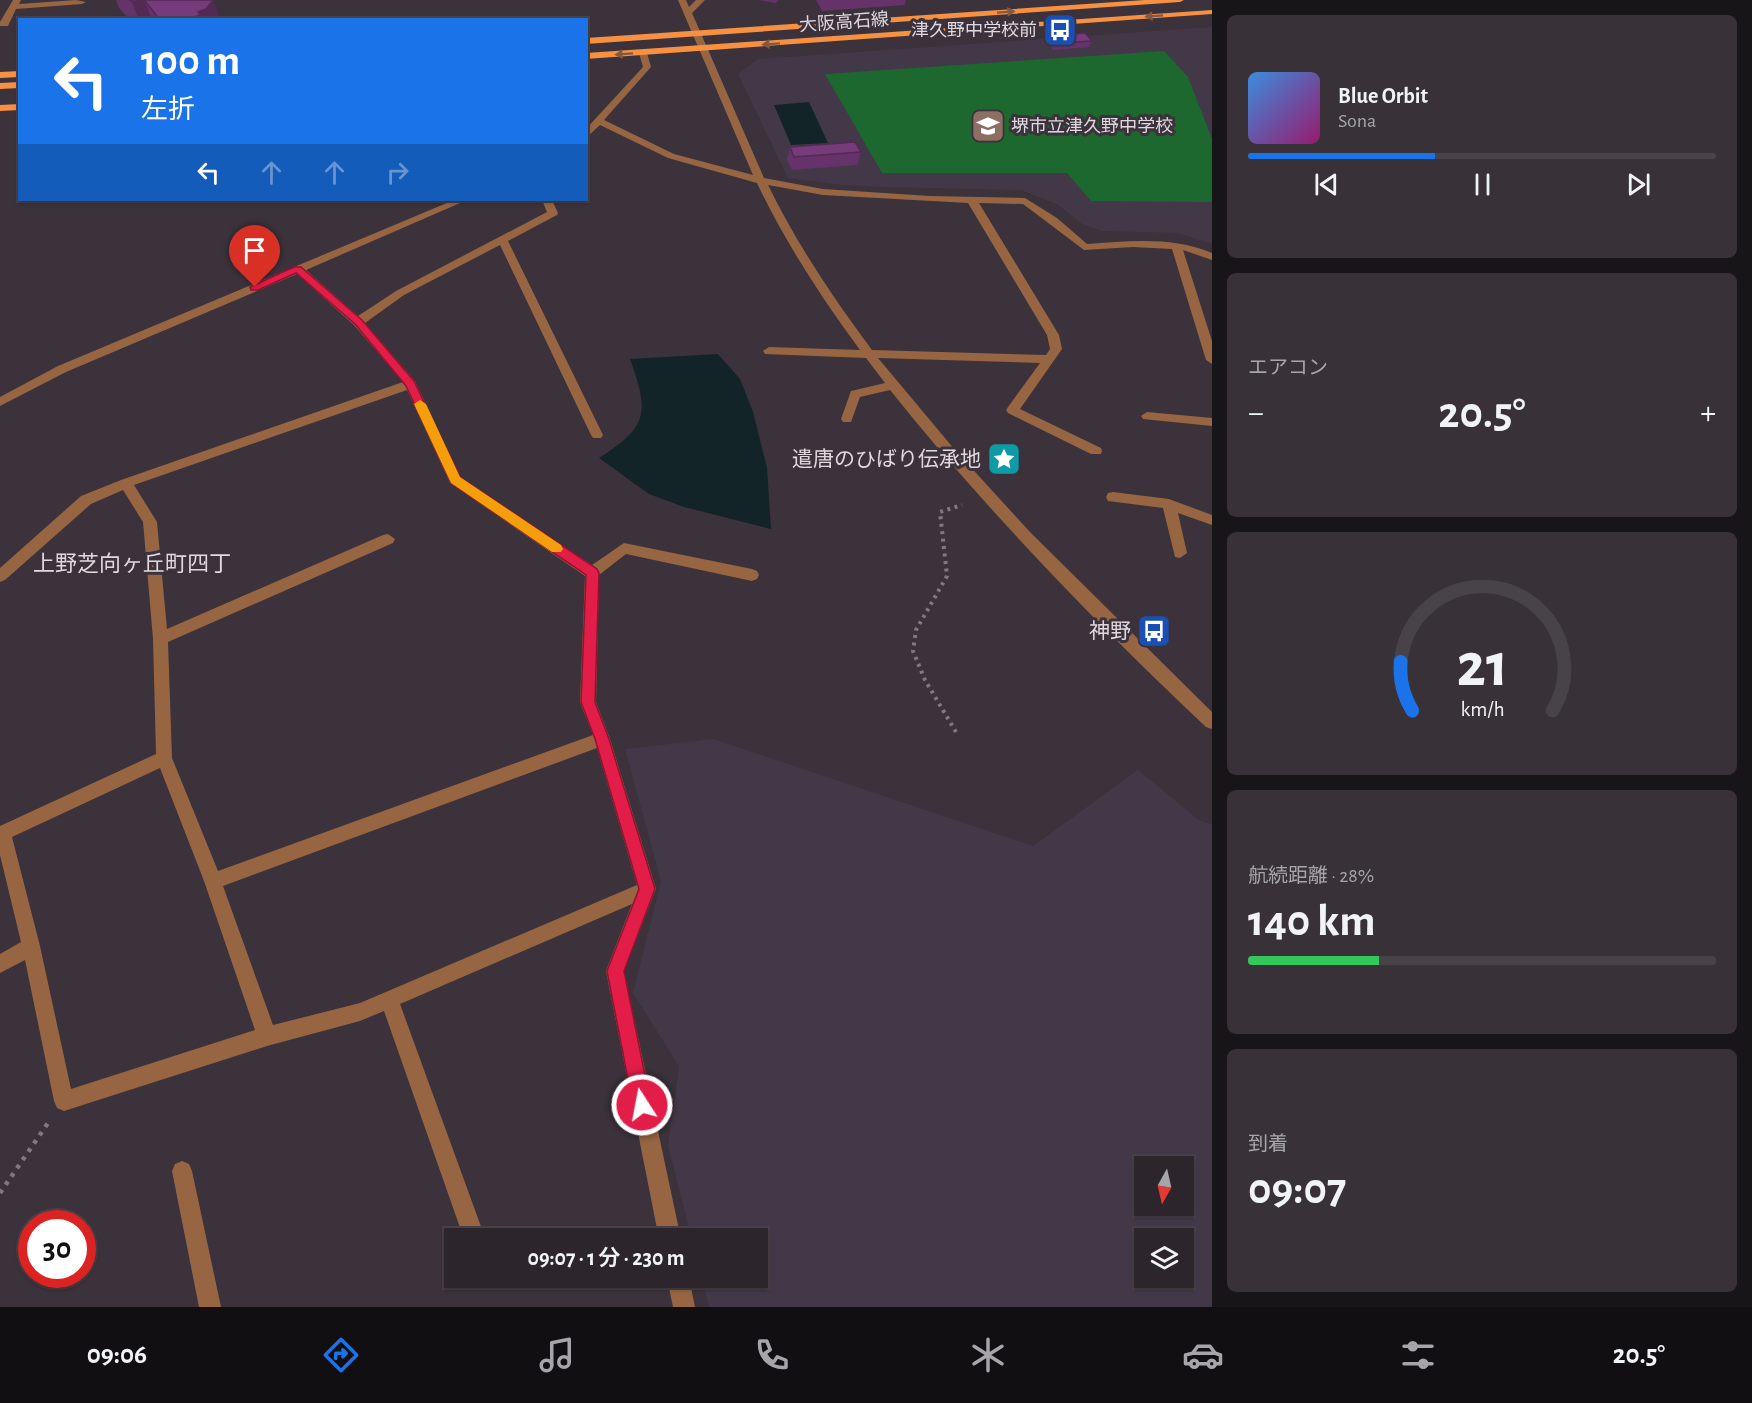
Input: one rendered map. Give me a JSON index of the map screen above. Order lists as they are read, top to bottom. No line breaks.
{"streets":{"main road":["大阪高石線"]},"districts":["上野芝向ヶ丘町四丁"],"places":{"bus stop":["津久野中学校前","神野"],"school or university":["堺市立津久野中学校"],"place":["遣唐のひばり伝承地"]},"north":"bottom","page":{"turn":["100 m","左折"],"song":["Blue Orbit","Sona"],"tile":["エアコン",["航続距離 · 28%","140 km"],["到着","09:07"]],"heat":["−","20.5°","+"],"limit":"30","trip":"09:07 · 1 分 · 230 m","tabs":["09:06","20.5°"],"gauge":["21","km/h"]}}
